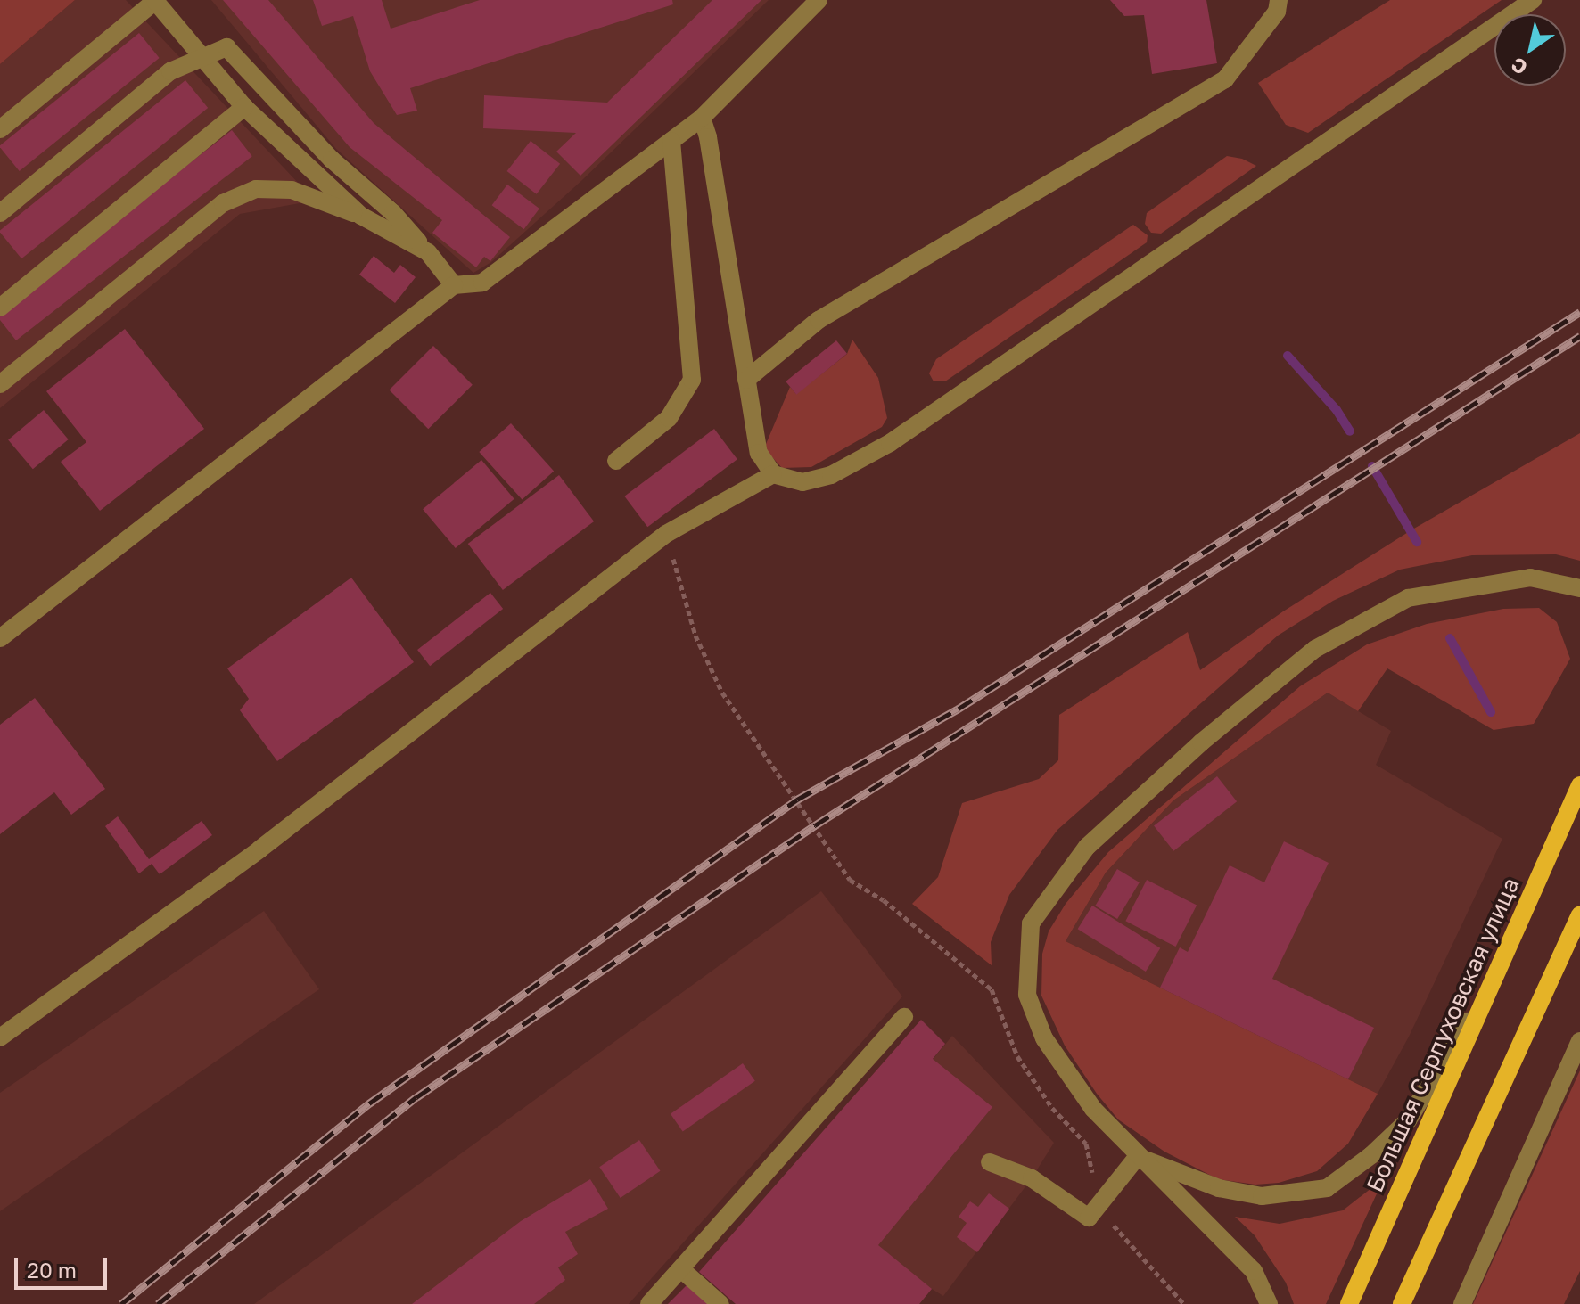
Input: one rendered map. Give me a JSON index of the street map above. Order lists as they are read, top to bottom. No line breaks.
{"streets":{"main road":["Большая Серпуховская улица"]},"scale_bar":"20 m","north":"bottom left"}
